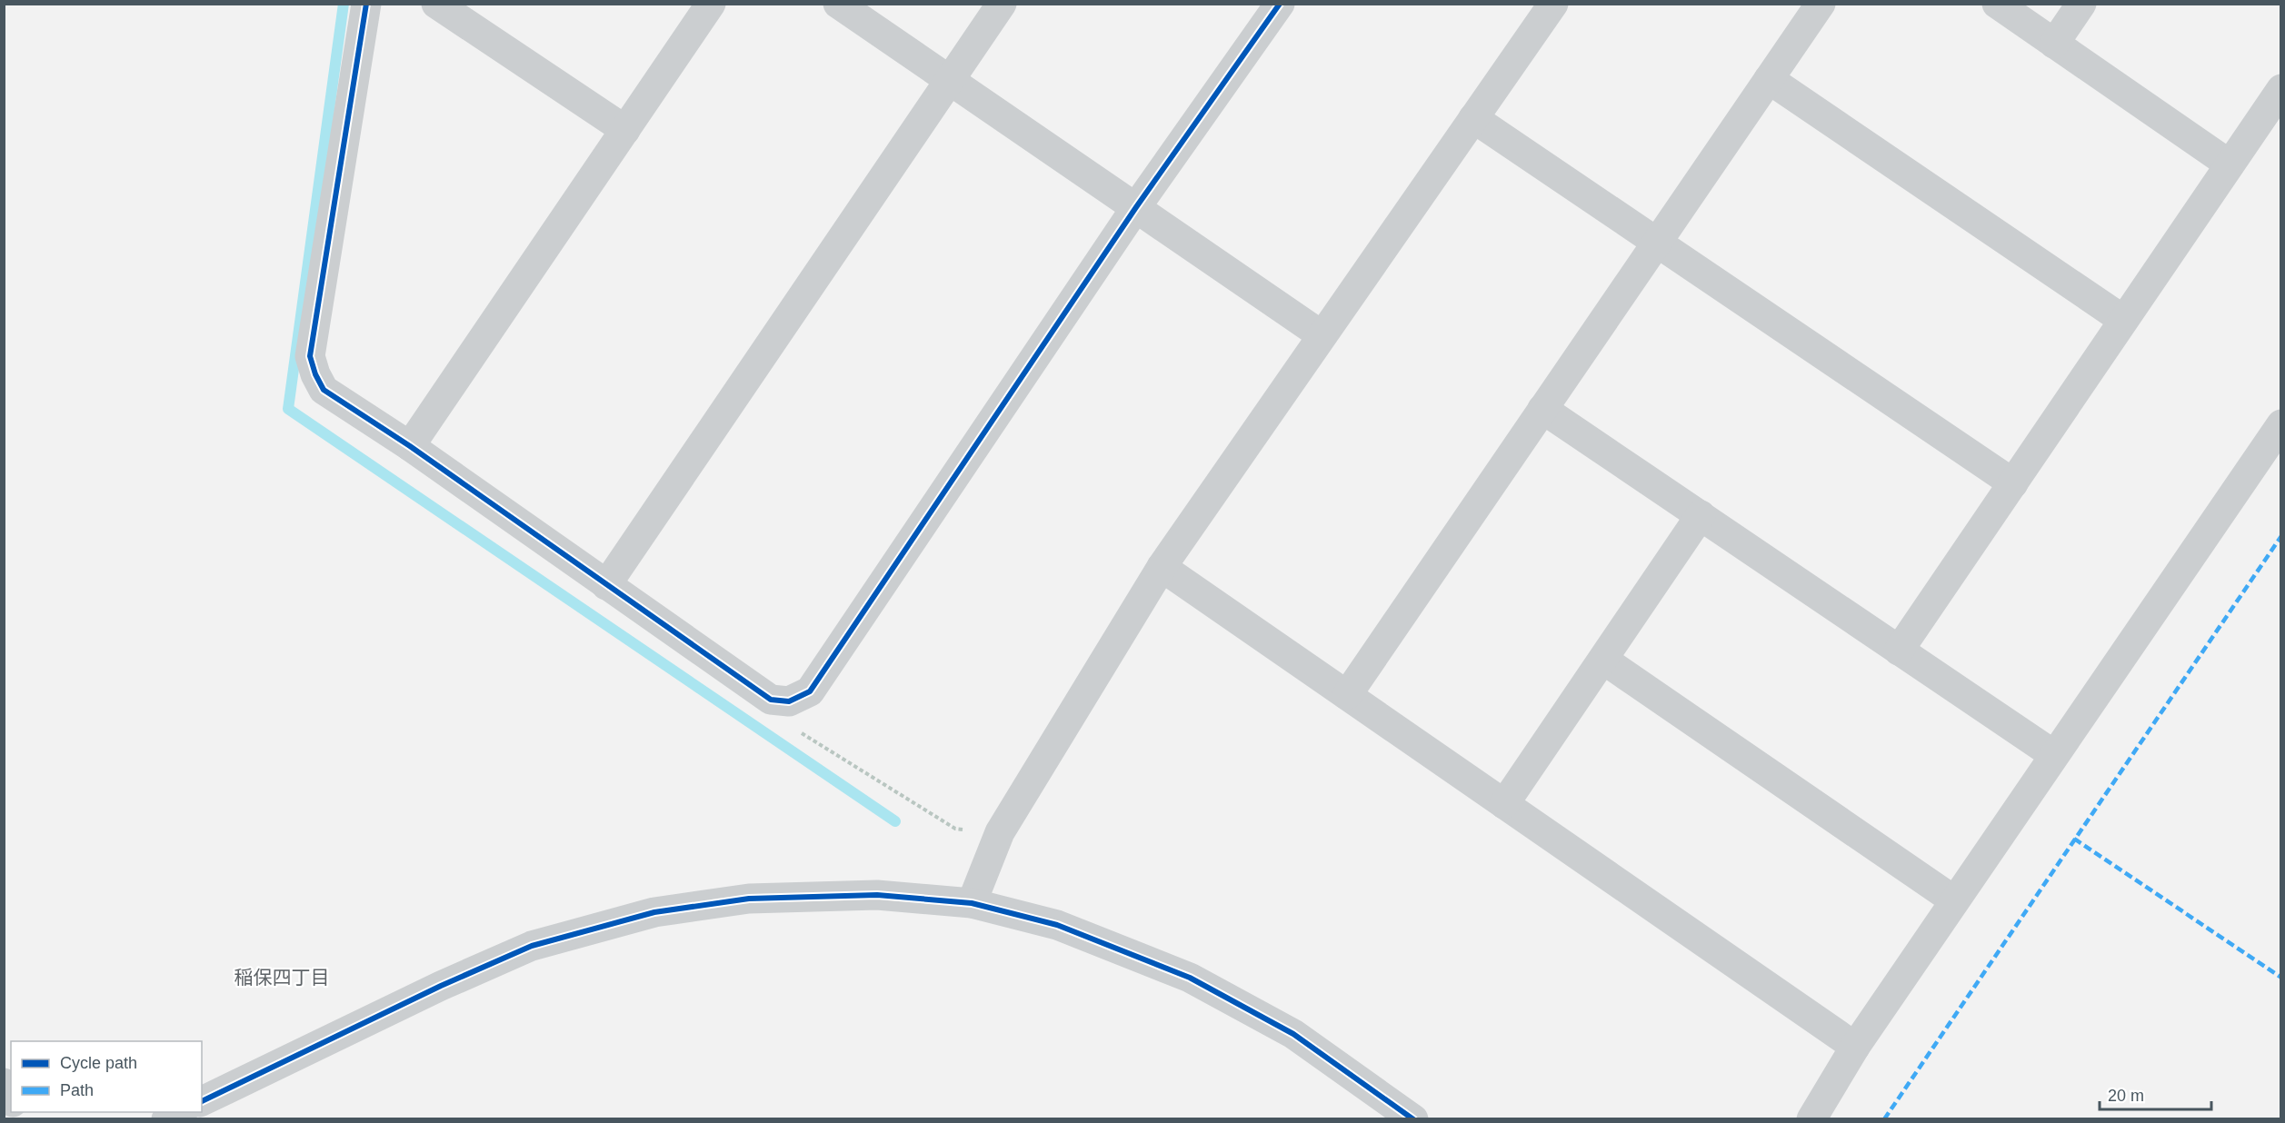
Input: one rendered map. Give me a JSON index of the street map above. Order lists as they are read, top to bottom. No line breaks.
{"districts":["稲保四丁目"],"legend":["Cycle path","Path"],"scale_bar":"20 m"}
